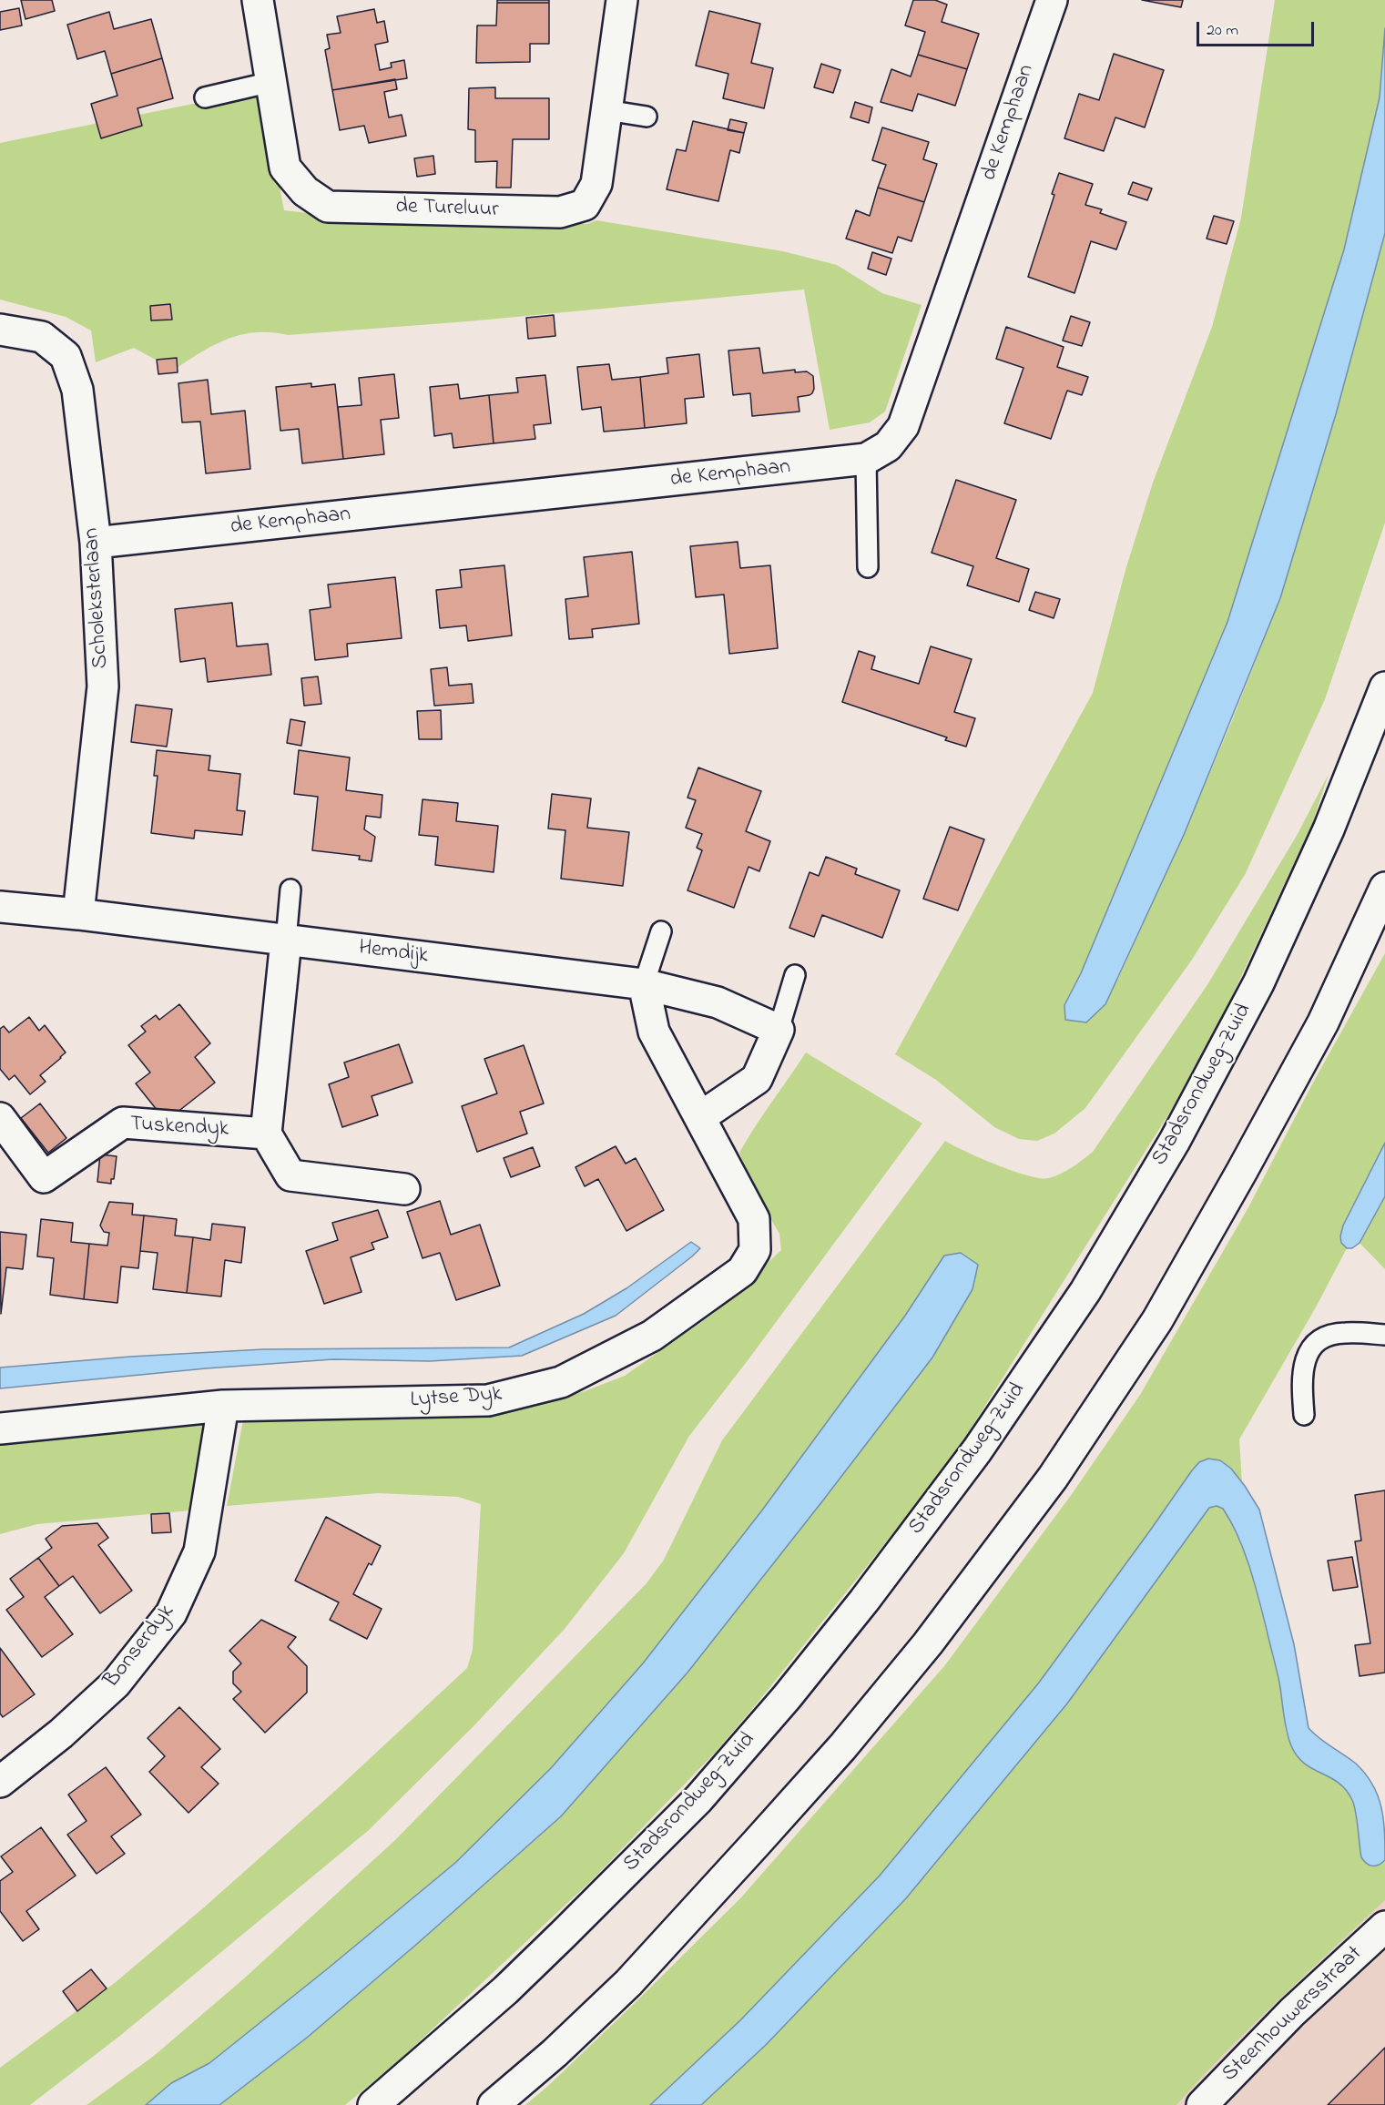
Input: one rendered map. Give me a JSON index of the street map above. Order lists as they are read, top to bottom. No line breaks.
{"streets":{"street":["de Kemphaan","de Tureluur","Scholeksterlaan","Hemdijk","Stadsrondweg-Zuid","Tuskendyk","Lytse Dyk","Bonserdyk","Steenhouwersstraat"]},"crossings":[["de Kemphaan","Scholeksterlaan"],["Scholeksterlaan","Hemdijk"],["Hemdijk","Lytse Dyk"],["Lytse Dyk","Bonserdyk"]],"scale_bar":"20 m"}
